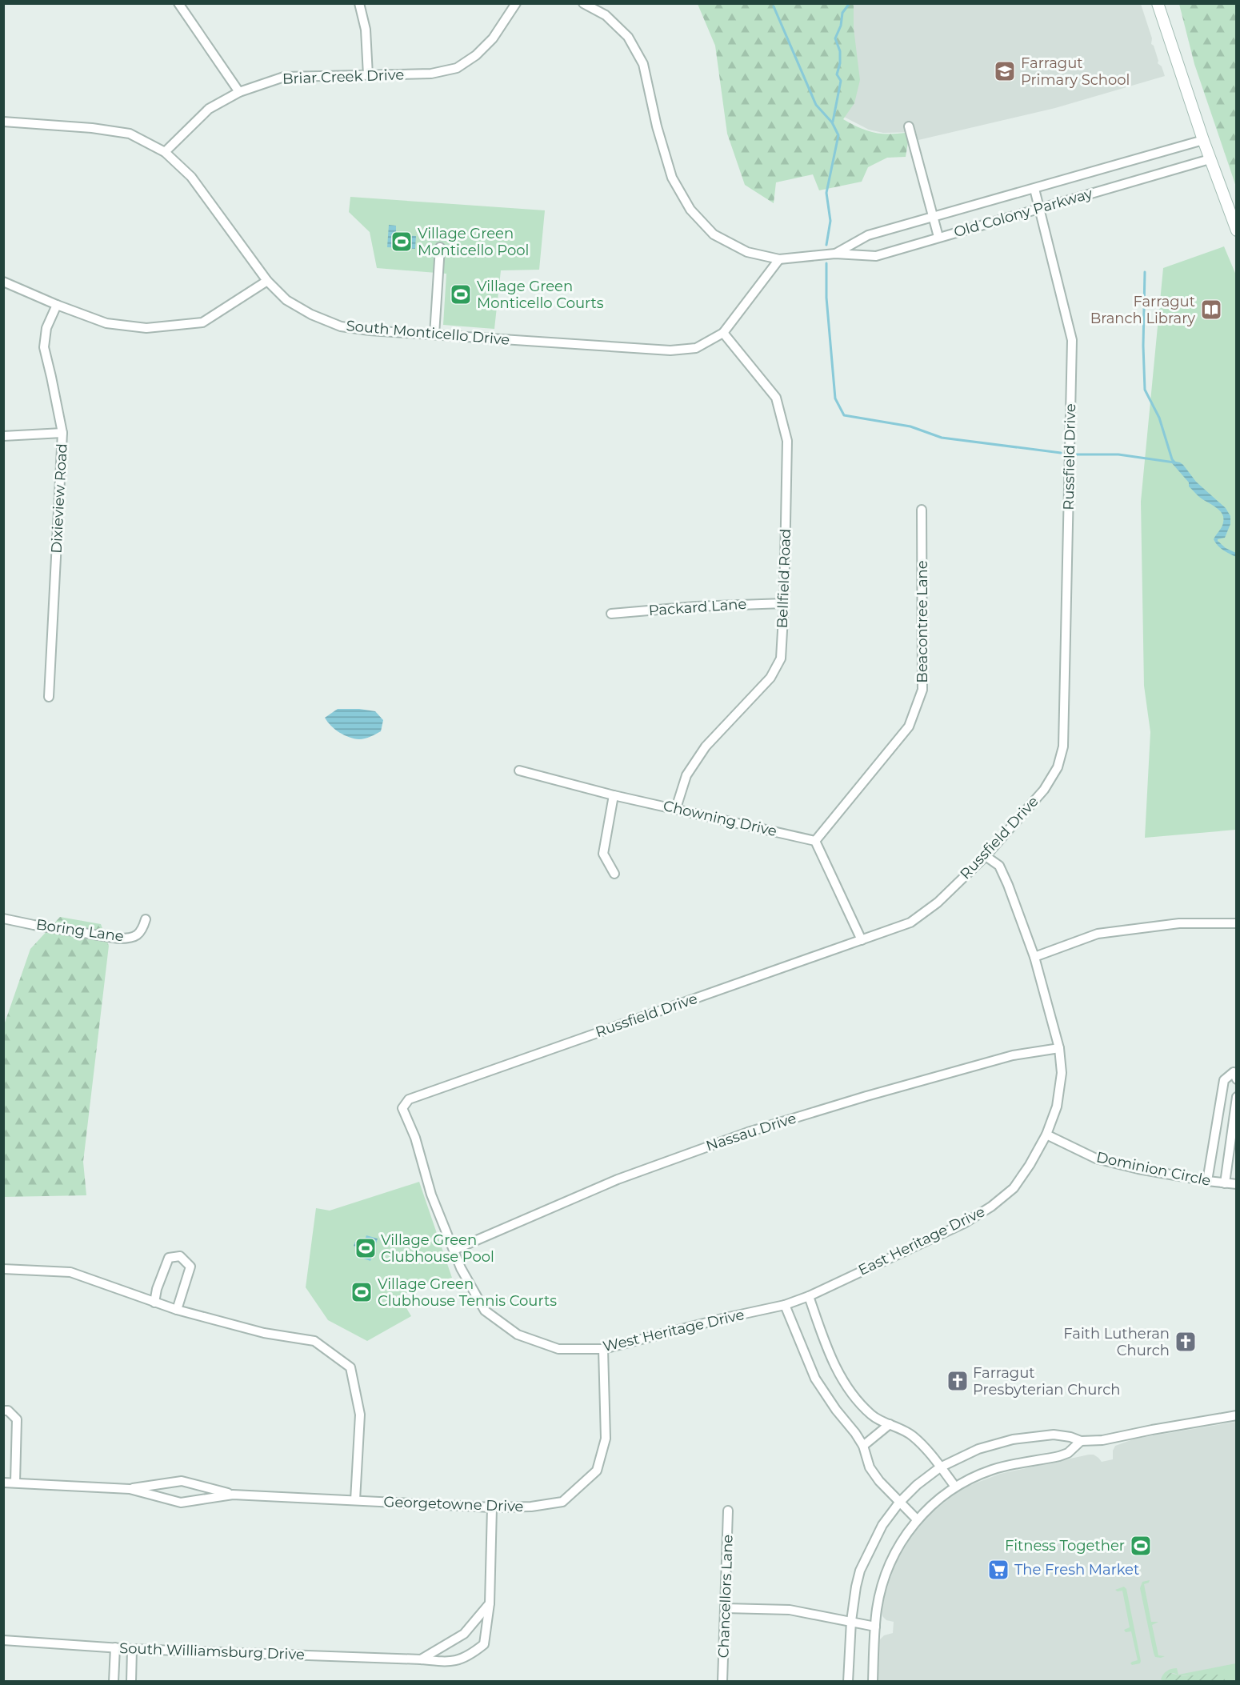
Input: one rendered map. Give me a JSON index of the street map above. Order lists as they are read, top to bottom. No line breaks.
{"streets":{"street":["Briar Creek Drive","Old Colony Parkway","South Monticello Drive","Russfield Drive","Dixieview Road","Bellfield Road","Packard Lane","Beacontree Lane","Chowning Drive","Boring Lane","Nassau Drive","Dominion Circle","East Heritage Drive","West Heritage Drive","Georgetowne Drive","Chancellors Lane","South Williamsburg Drive"]},"crossings":[["Briar Creek Drive","South Monticello Drive"],["Old Colony Parkway","South Monticello Drive"],["Old Colony Parkway","Russfield Drive"],["South Monticello Drive","Bellfield Road"],["Russfield Drive","East Heritage Drive"],["Russfield Drive","West Heritage Drive"],["Bellfield Road","Packard Lane"],["Bellfield Road","Chowning Drive"],["Beacontree Lane","Chowning Drive"],["Nassau Drive","East Heritage Drive"],["Nassau Drive","West Heritage Drive"],["Dominion Circle","East Heritage Drive"],["East Heritage Drive","West Heritage Drive"],["West Heritage Drive","Georgetowne Drive"],["Georgetowne Drive","South Williamsburg Drive"]],"places":{"school or university":["Farragut Primary School"],"sports":["Village Green Monticello Pool","Village Green Monticello Courts","Village Green Clubhouse Pool","Village Green Clubhouse Tennis Courts","Fitness Together"],"library":["Farragut Branch Library"],"church":["Faith Lutheran Church","Farragut Presbyterian Church"],"supermarket":["The Fresh Market"]}}
